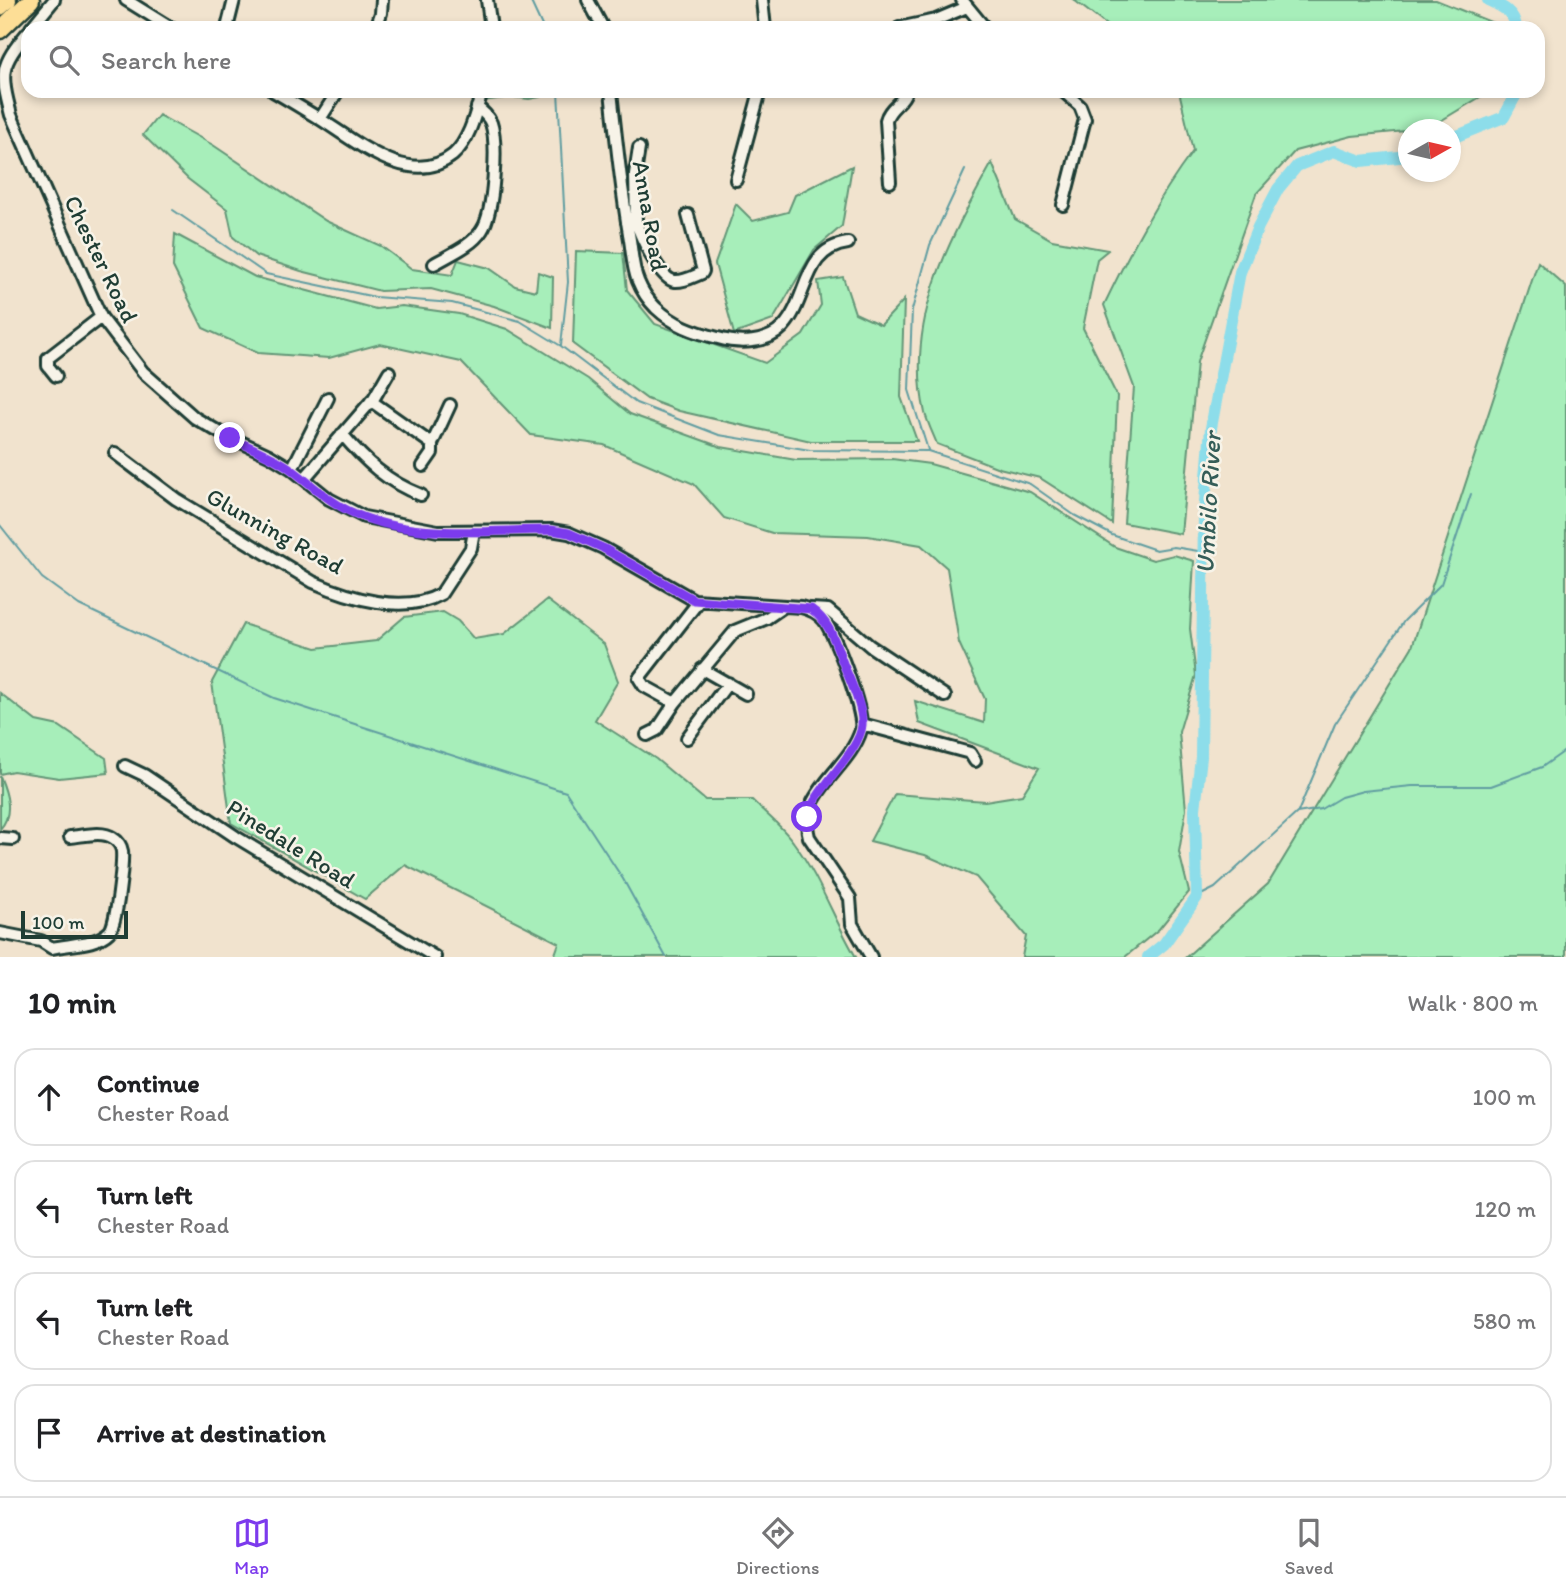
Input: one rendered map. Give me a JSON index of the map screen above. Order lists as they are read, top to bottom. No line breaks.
{"streets":{"street":["Anna Road","Chester Road","Glunning Road","Pinedale Road"]},"crossings":[["Chester Road","Glunning Road"]],"water":["Umbilo River"],"scale_bar":"100 m","north":"right","page":{"search":"Search here","scale":"100 m","heading":["10 min","Walk · 800 m"],"list":[["Continue","Chester Road","100 m"],["Turn left","Chester Road","120 m"],["Turn left","Chester Road","580 m"],"Arrive at destination"],"nav":["Map","Directions","Saved"]}}
